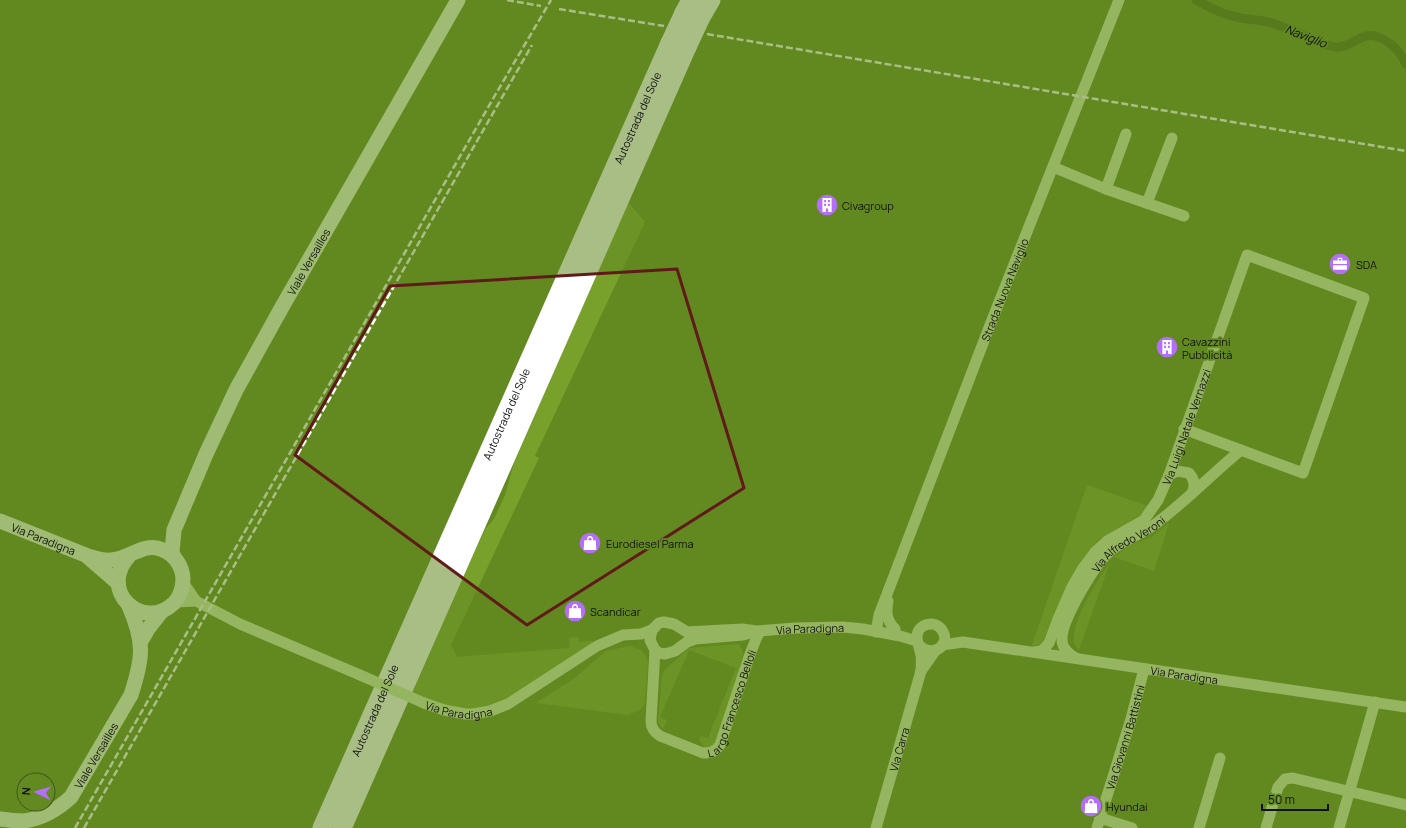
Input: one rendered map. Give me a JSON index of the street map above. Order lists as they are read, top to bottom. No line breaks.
{"streets":{"highway":["Autostrada del Sole"],"street":["Viale Versailles","Strada Nuova Naviglio","Via Luigi Natale Vernazzi","Via Paradigna","Via Alfredo Veroni","Largo Francesco Belloli","Via Giovanni Battistini","Via Carra"]},"crossings":[["Viale Versailles","Via Paradigna"],["Strada Nuova Naviglio","Via Paradigna"],["Via Luigi Natale Vernazzi","Via Paradigna"],["Via Luigi Natale Vernazzi","Via Alfredo Veroni"],["Via Paradigna","Via Alfredo Veroni"],["Via Paradigna","Largo Francesco Belloli"],["Via Paradigna","Via Giovanni Battistini"]],"water":["Naviglio"],"places":{"building":["Civagroup","Cavazzini Pubblicità"],"office":["SDA"],"shop":["Eurodiesel Parma","Scandicar","Hyundai"]},"scale_bar":"50 m","north":"left"}
